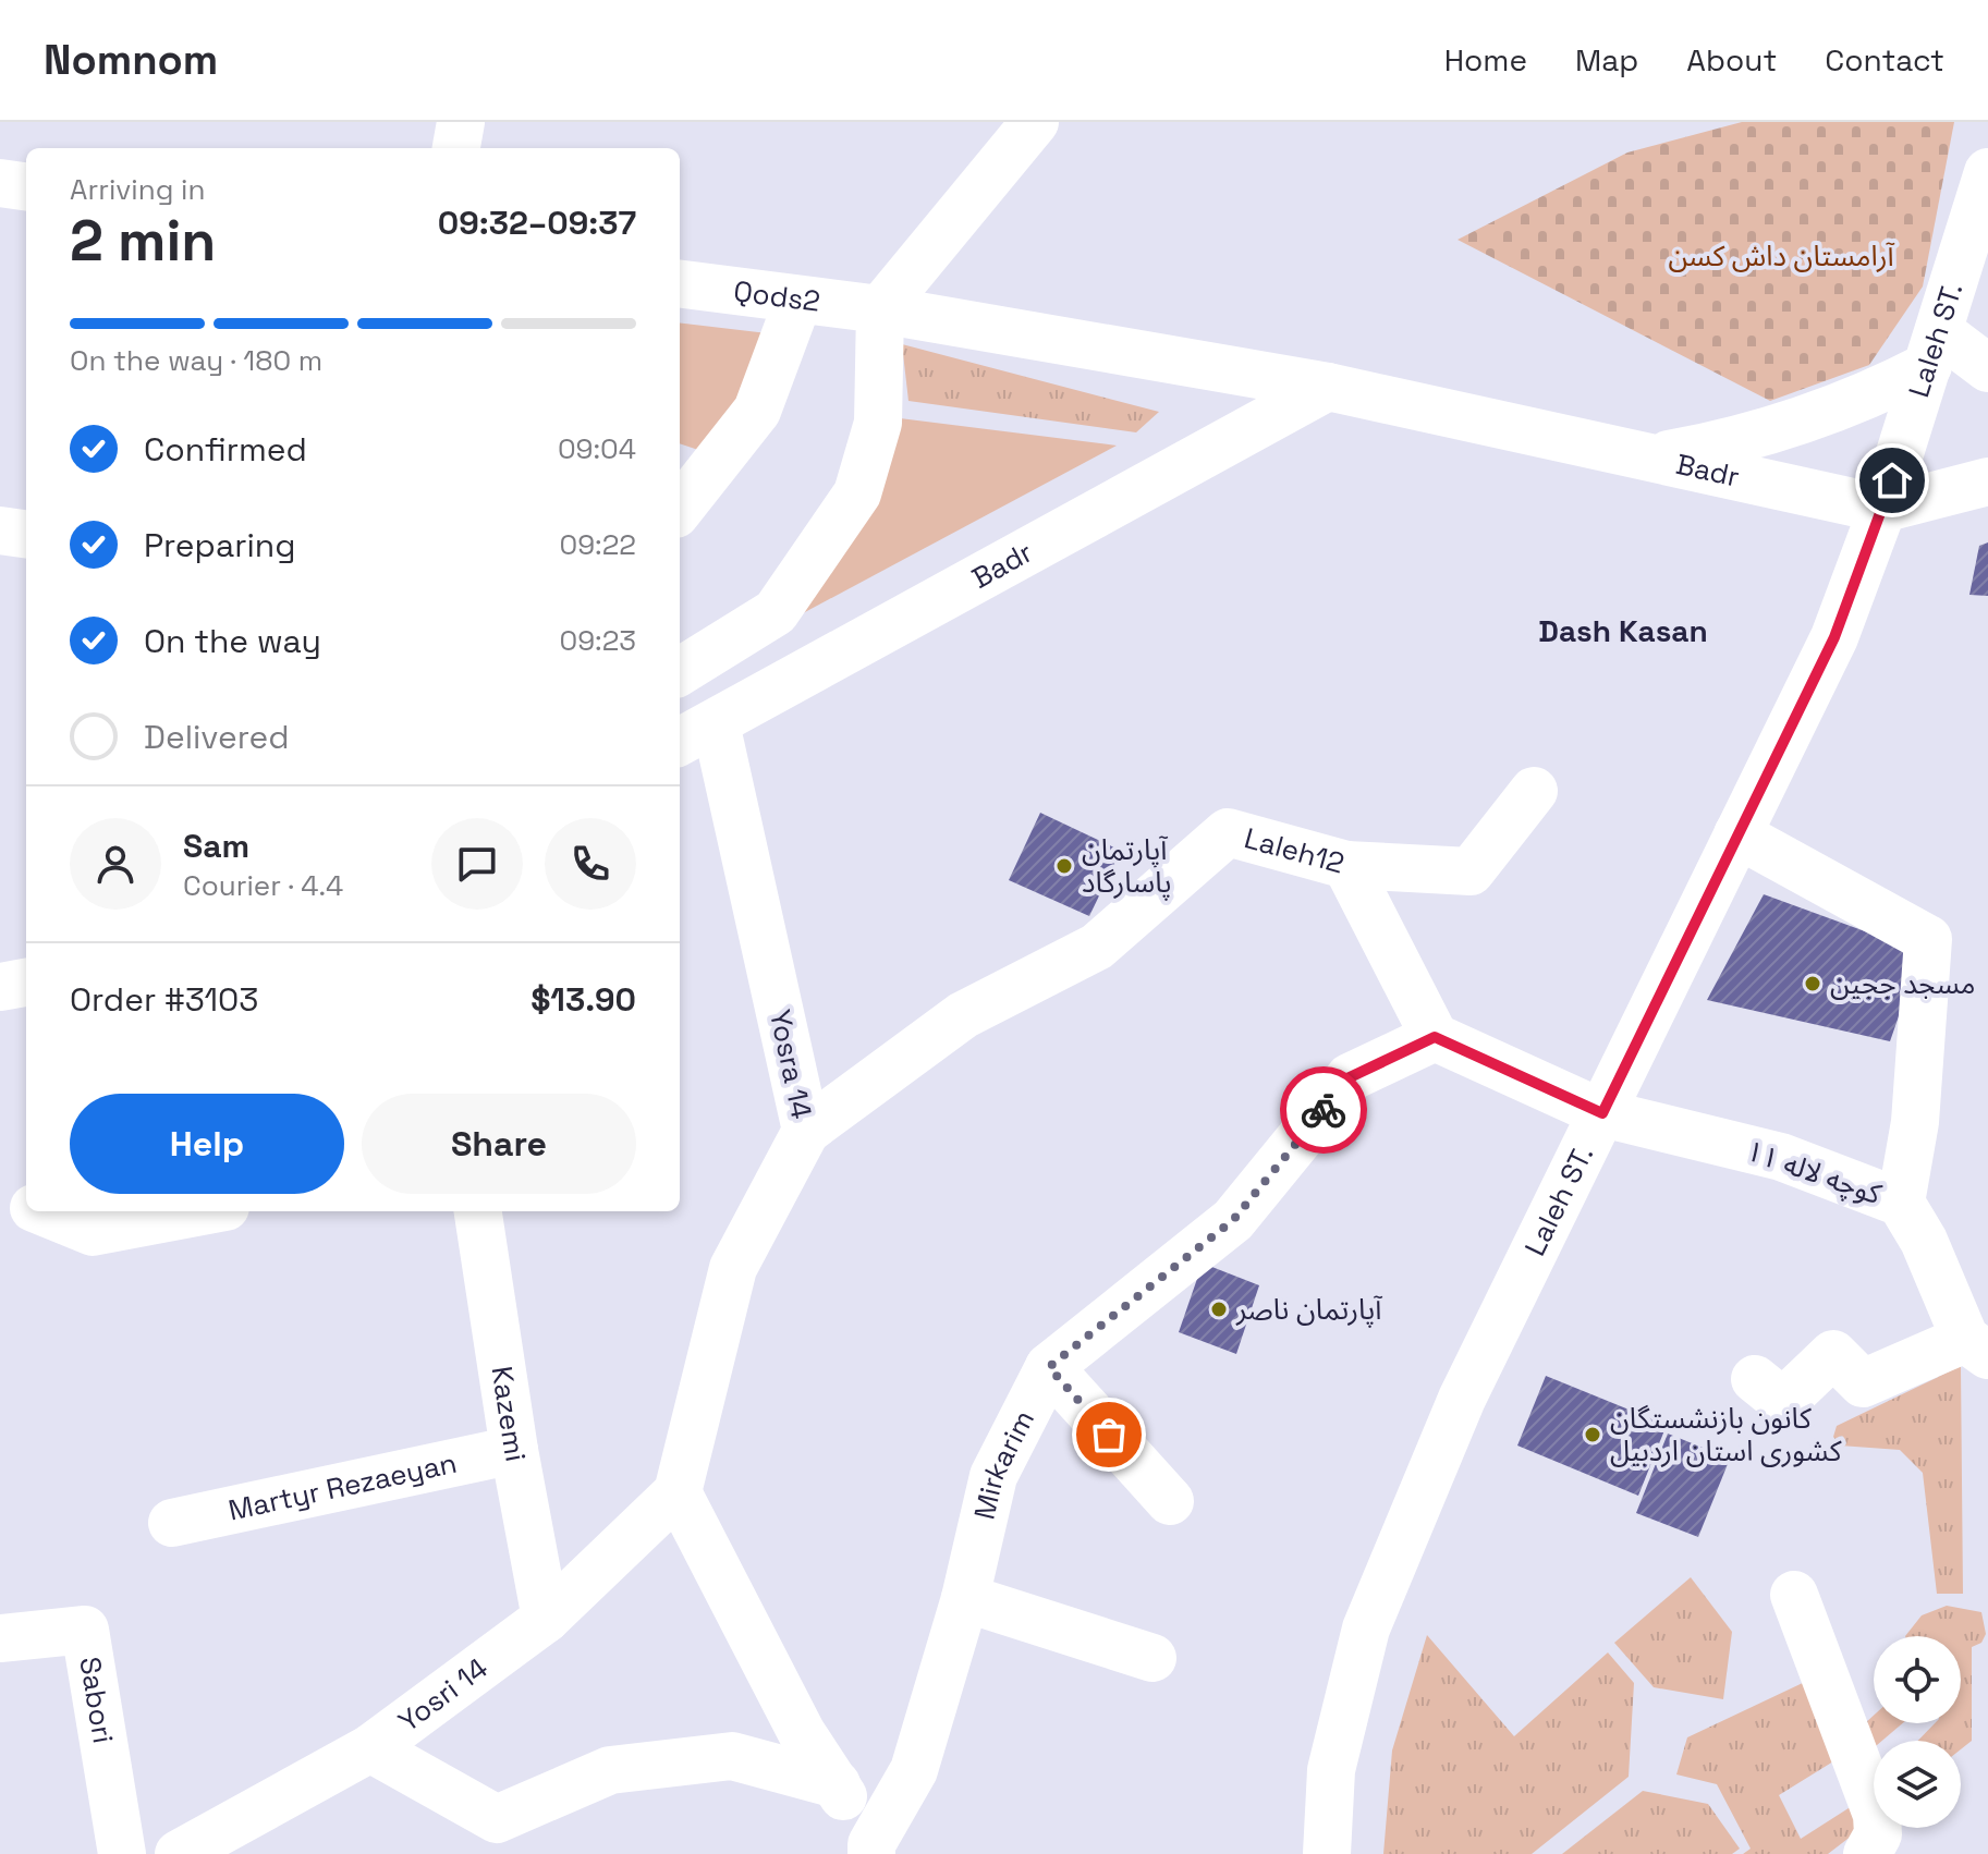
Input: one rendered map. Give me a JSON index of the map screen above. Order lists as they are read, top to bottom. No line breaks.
{"streets":{"street":["Qods2","Laleh ST.","Badr","Laleh12","Yosra 14","کوچه لاله ۱۱","Kazemi","Mirkarim","Martyr Rezaeyan","Yosri 14","Sabori"]},"crossings":[["Qods2","Badr"],["Laleh ST.","Badr"],["Laleh ST.","کوچه لاله ۱۱"],["Badr","Yosra 14"],["Laleh12","Yosra 14"],["Laleh12","Mirkarim"],["Yosra 14","Yosri 14"],["Kazemi","Martyr Rezaeyan"],["Kazemi","Yosri 14"]],"districts":["Dash Kasan"],"parks":["آرامستان داش کسن"],"places":["آپارتمان پاسارگاد","مسجد ججین","آپارتمان ناصر","کانون بازنشستگان کشوری استان اردبیل"],"page":{"header":"Nomnom","nav":["Home","Map","About","Contact"],"heading":["2 min","Arriving in","09:32–09:37"],"panel":["Sam","Courier · 4.4","Order #3103","$13.90"],"bar":"On the way · 180 m","list":[["Confirmed","09:04"],["Preparing","09:22"],["On the way","09:23"],"Delivered"],"buttons":["Help","Share"]}}
